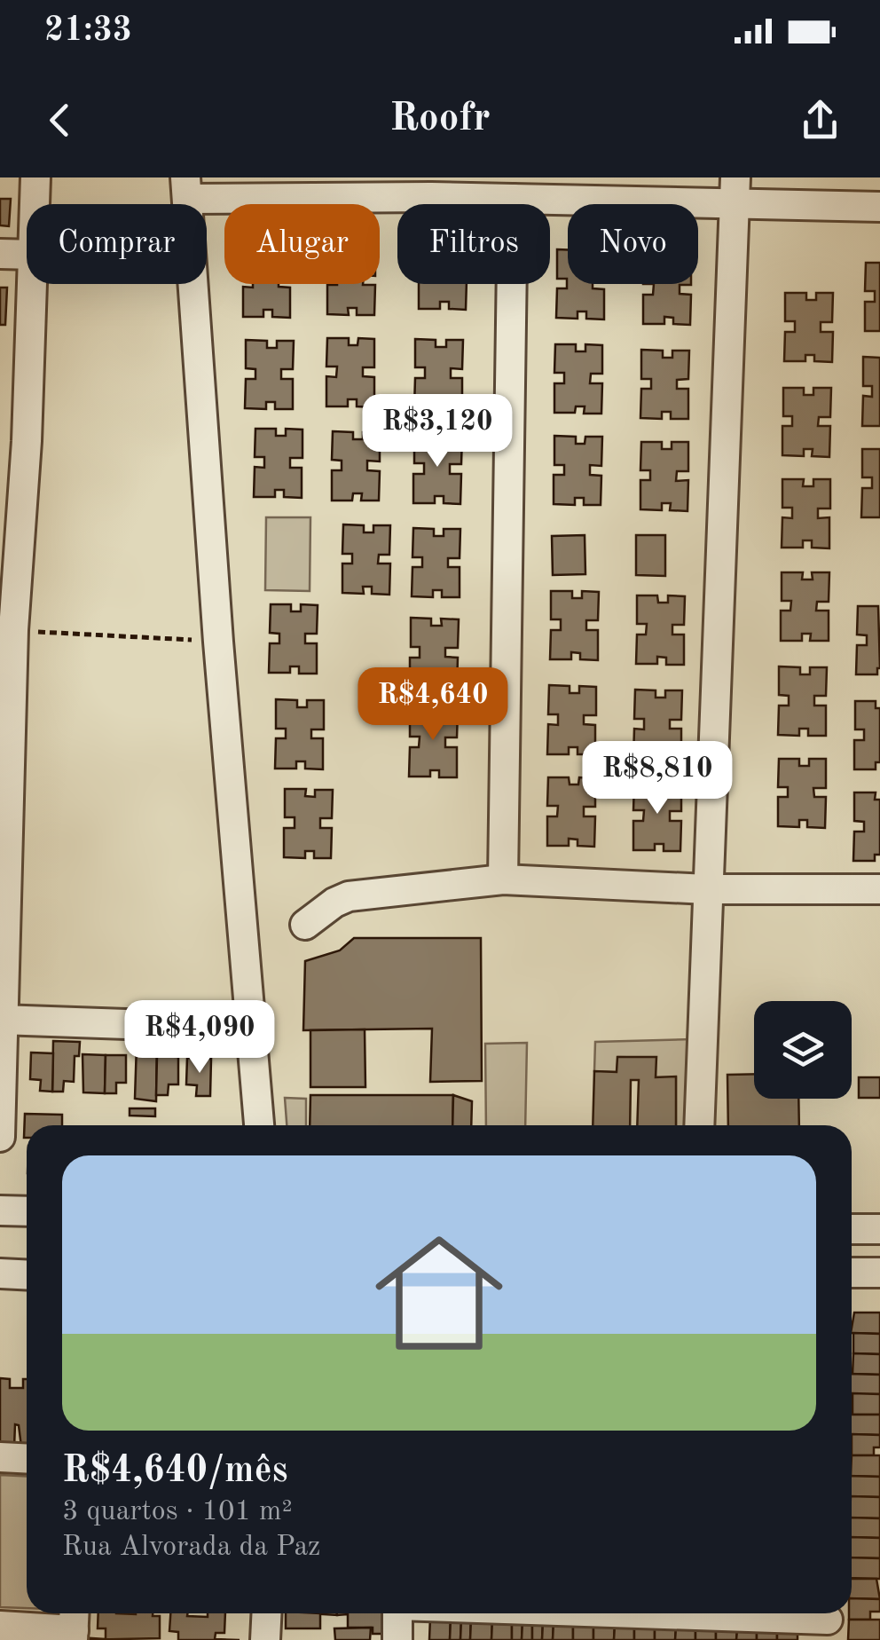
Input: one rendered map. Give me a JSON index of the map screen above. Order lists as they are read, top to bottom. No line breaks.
{"page":{"status":"21:33","header":"Roofr","chip":["Comprar","Alugar","Filtros","Novo"],"price":["R$3,120","R$4,640","R$8,810","R$4,090"],"list":[{"name":"R$4,640/mês","note":"3 quartos · 101 m² · Rua Alvorada da Paz"}]}}
